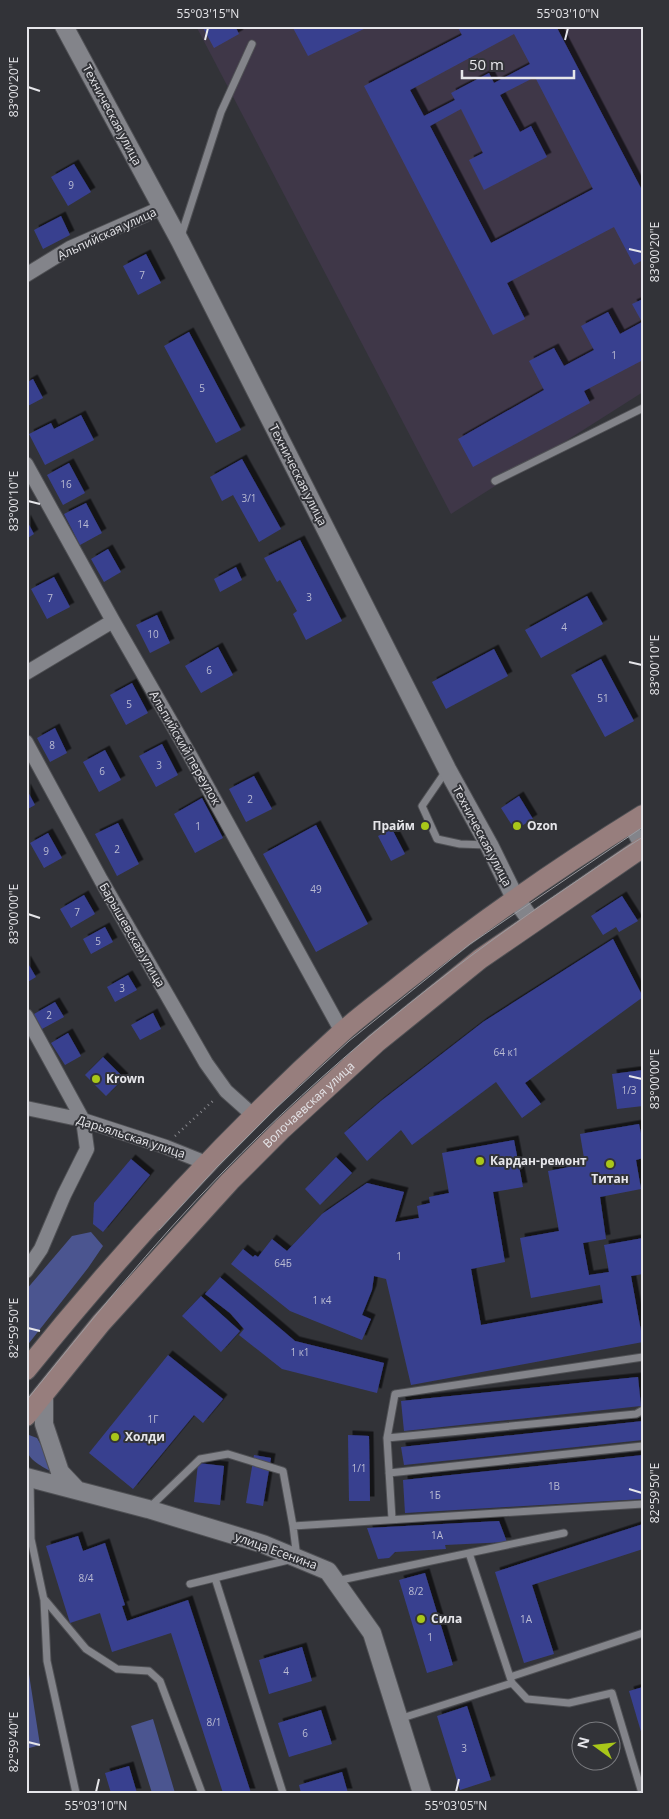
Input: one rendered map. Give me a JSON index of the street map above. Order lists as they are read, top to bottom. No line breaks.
{"streets":{"main road":["Волочаевская улица"],"street":["Техническая улица","Альпийская улица","Альпийский переулок","Барышевская улица","Дарьяльская улица","улица Есенина"]},"crossings":[["Техническая улица","Альпийская улица"],["Техническая улица","Волочаевская улица"]],"places":["Прайм","Ozon","Krown","Кардан-ремонт","Титан","Холди","Сила"],"house_numbers":["9","7","1","5","16","3/1","14","3","7","4","10","6","51","5","8","3","6","2","1","2","9","49","7","5","3","2","64 к1","1/3","1","64Б","1 к4","1 к1","1Г","1/1","1В","1Б","1А","8/4","8/2","1А","1","4","8/1","6","3"],"scale_bar":"50 m","north":"left","coordinates":["55°03'15\"N","55°03'10\"N","83°00'20\"E","83°00'10\"E","83°00'00\"E","82°59'50\"E","82°59'40\"E","55°03'05\"N"]}
